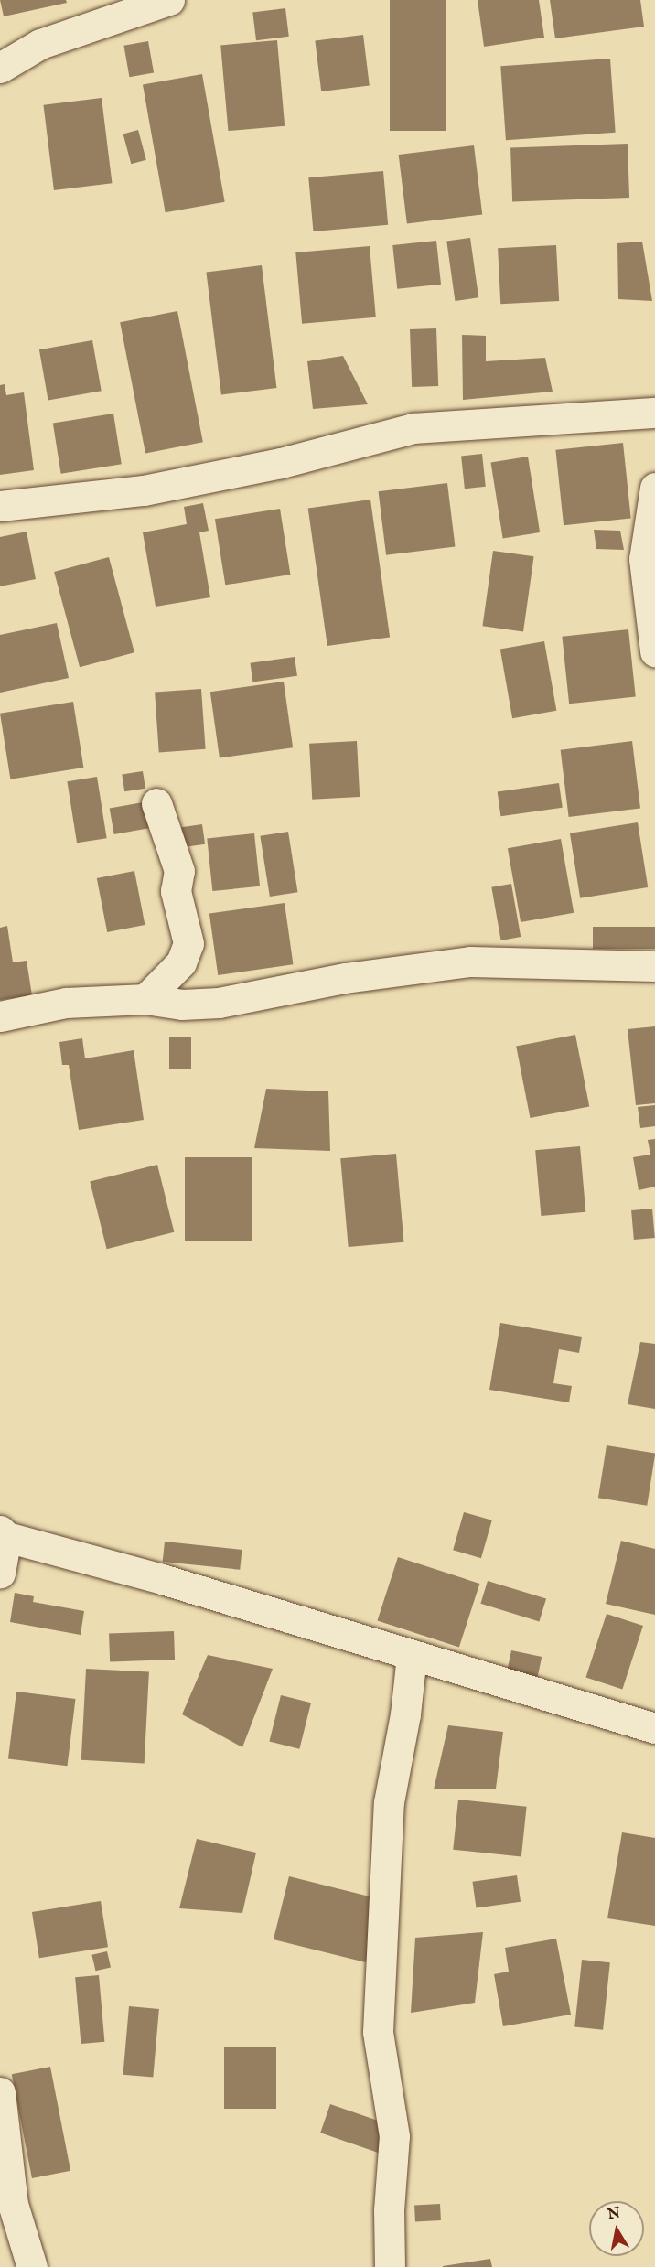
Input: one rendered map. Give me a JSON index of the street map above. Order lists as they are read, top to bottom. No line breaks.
{"north":"top"}
